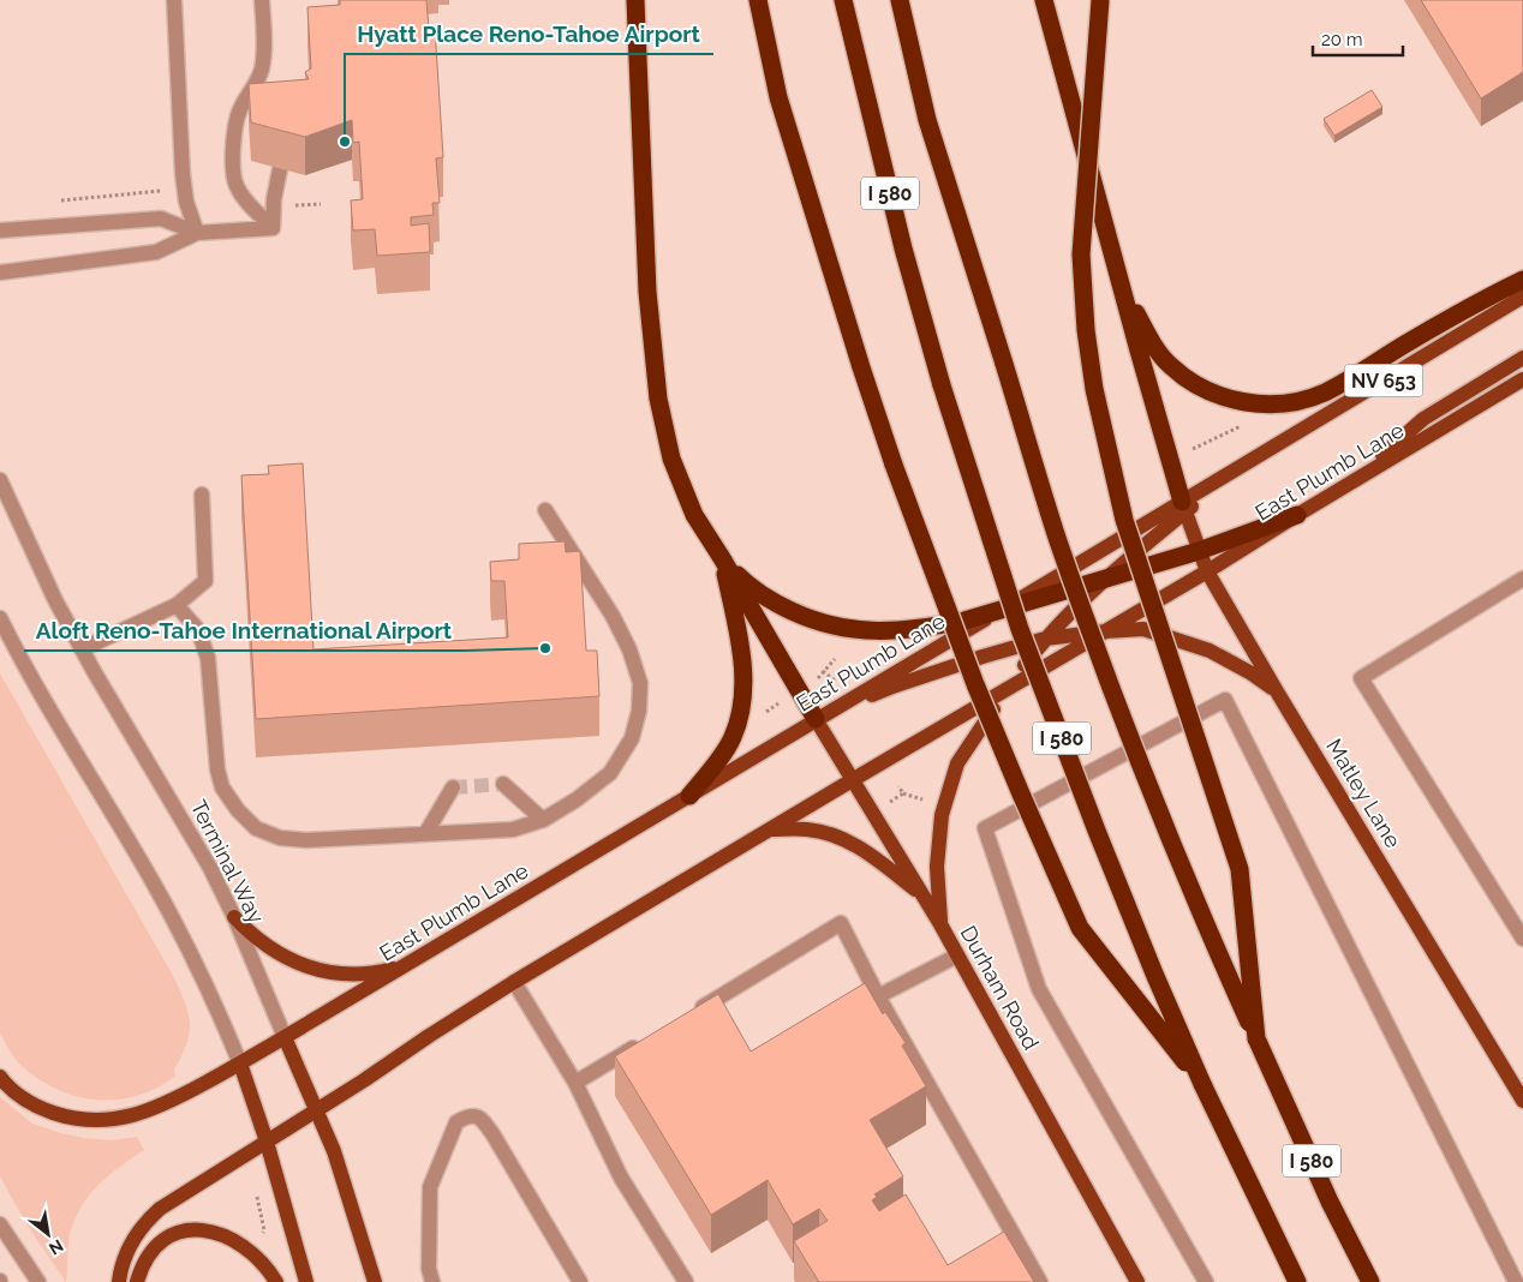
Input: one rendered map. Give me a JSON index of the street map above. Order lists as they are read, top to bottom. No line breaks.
{"streets":{"highway":["I 580"],"main road":["NV 653","East Plumb Lane","Matley Lane","Terminal Way","Durham Road"]},"crossings":[["East Plumb Lane","Matley Lane"],["East Plumb Lane","Terminal Way"],["East Plumb Lane","Durham Road"]],"places":["Hyatt Place Reno-Tahoe Airport","Aloft Reno-Tahoe International Airport"],"scale_bar":"20 m","north":"bottom right"}
